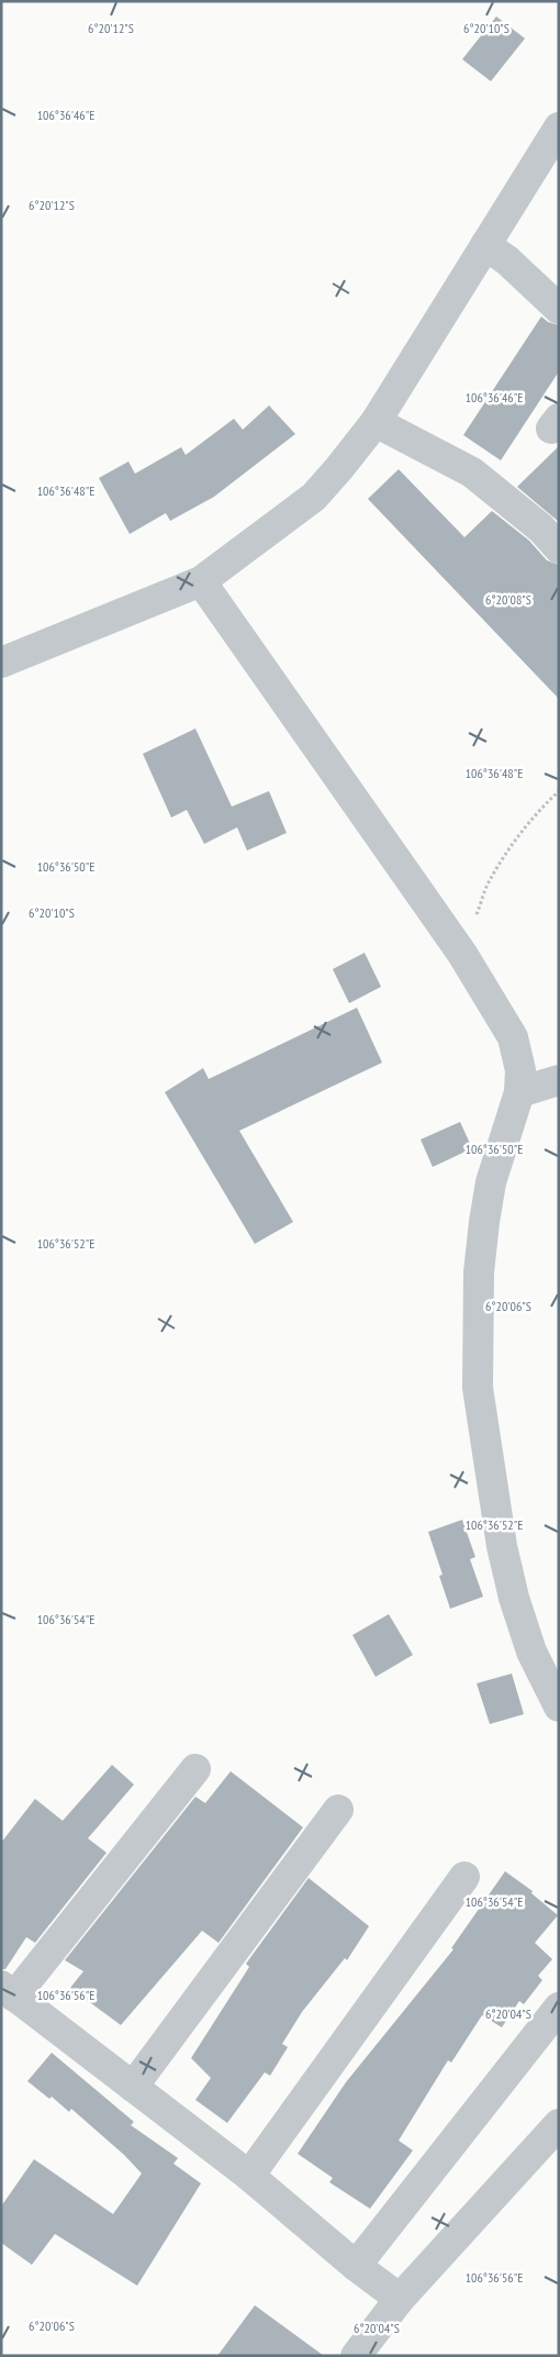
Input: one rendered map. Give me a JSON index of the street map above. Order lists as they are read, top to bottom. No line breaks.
{"coordinates":["6°20'12\"S","6°20'10\"S","106°36'46\"E","106°36'48\"E","6°20'08\"S","106°36'50\"E","106°36'52\"E","6°20'06\"S","106°36'54\"E","106°36'56\"E","6°20'04\"S"]}
